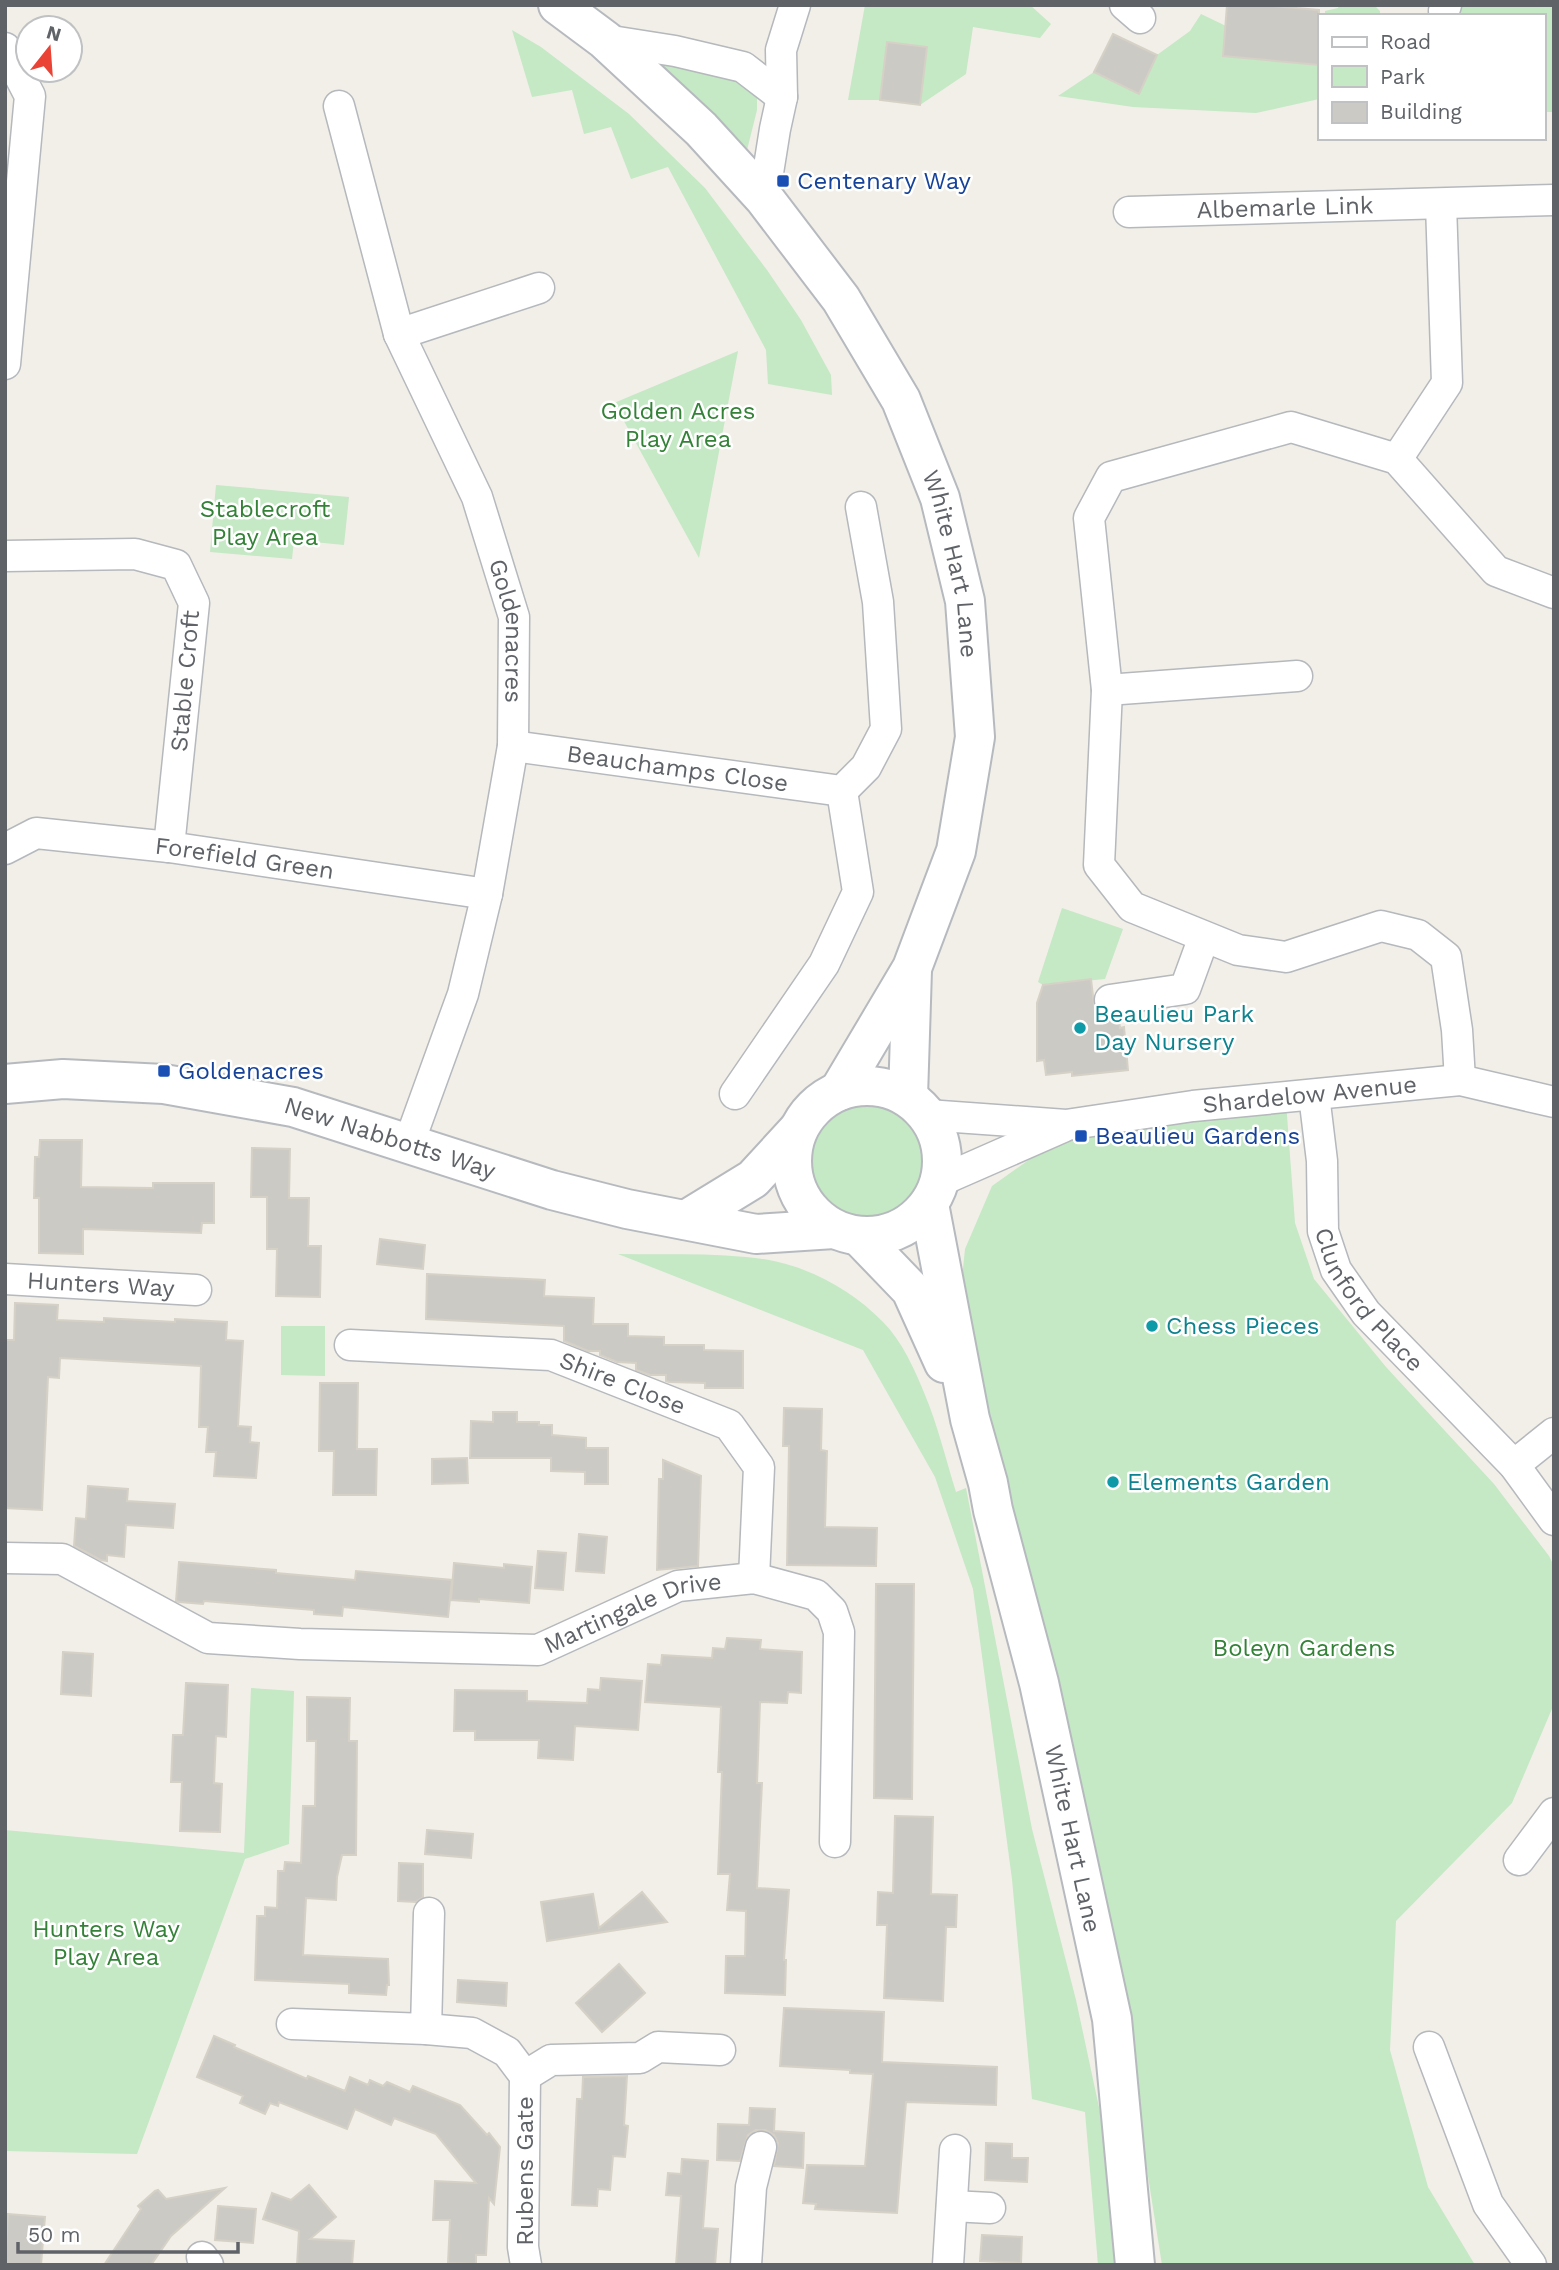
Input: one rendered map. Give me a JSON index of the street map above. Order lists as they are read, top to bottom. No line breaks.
{"streets":{"street":["Albemarle Link","White Hart Lane","Goldenacres","Stable Croft","Beauchamps Close","Forefield Green","Shardelow Avenue","New Nabbotts Way","Hunters Way","Clunford Place","Shire Close","Martingale Drive","Rubens Gate"]},"crossings":[["White Hart Lane","Shardelow Avenue"],["White Hart Lane","New Nabbotts Way"],["Goldenacres","Beauchamps Close"],["Goldenacres","Forefield Green"],["Goldenacres","New Nabbotts Way"],["Stable Croft","Forefield Green"],["Shardelow Avenue","New Nabbotts Way"],["Shardelow Avenue","Clunford Place"],["Shire Close","Martingale Drive"]],"parks":["Golden Acres Play Area","Stablecroft Play Area","Boleyn Gardens","Hunters Way Play Area"],"places":{"transit":["Centenary Way","Goldenacres","Beaulieu Gardens"],"other":["Beaulieu Park Day Nursery","Chess Pieces","Elements Garden"]},"legend":["Road","Park","Building"],"scale_bar":"50 m","north":"top"}
